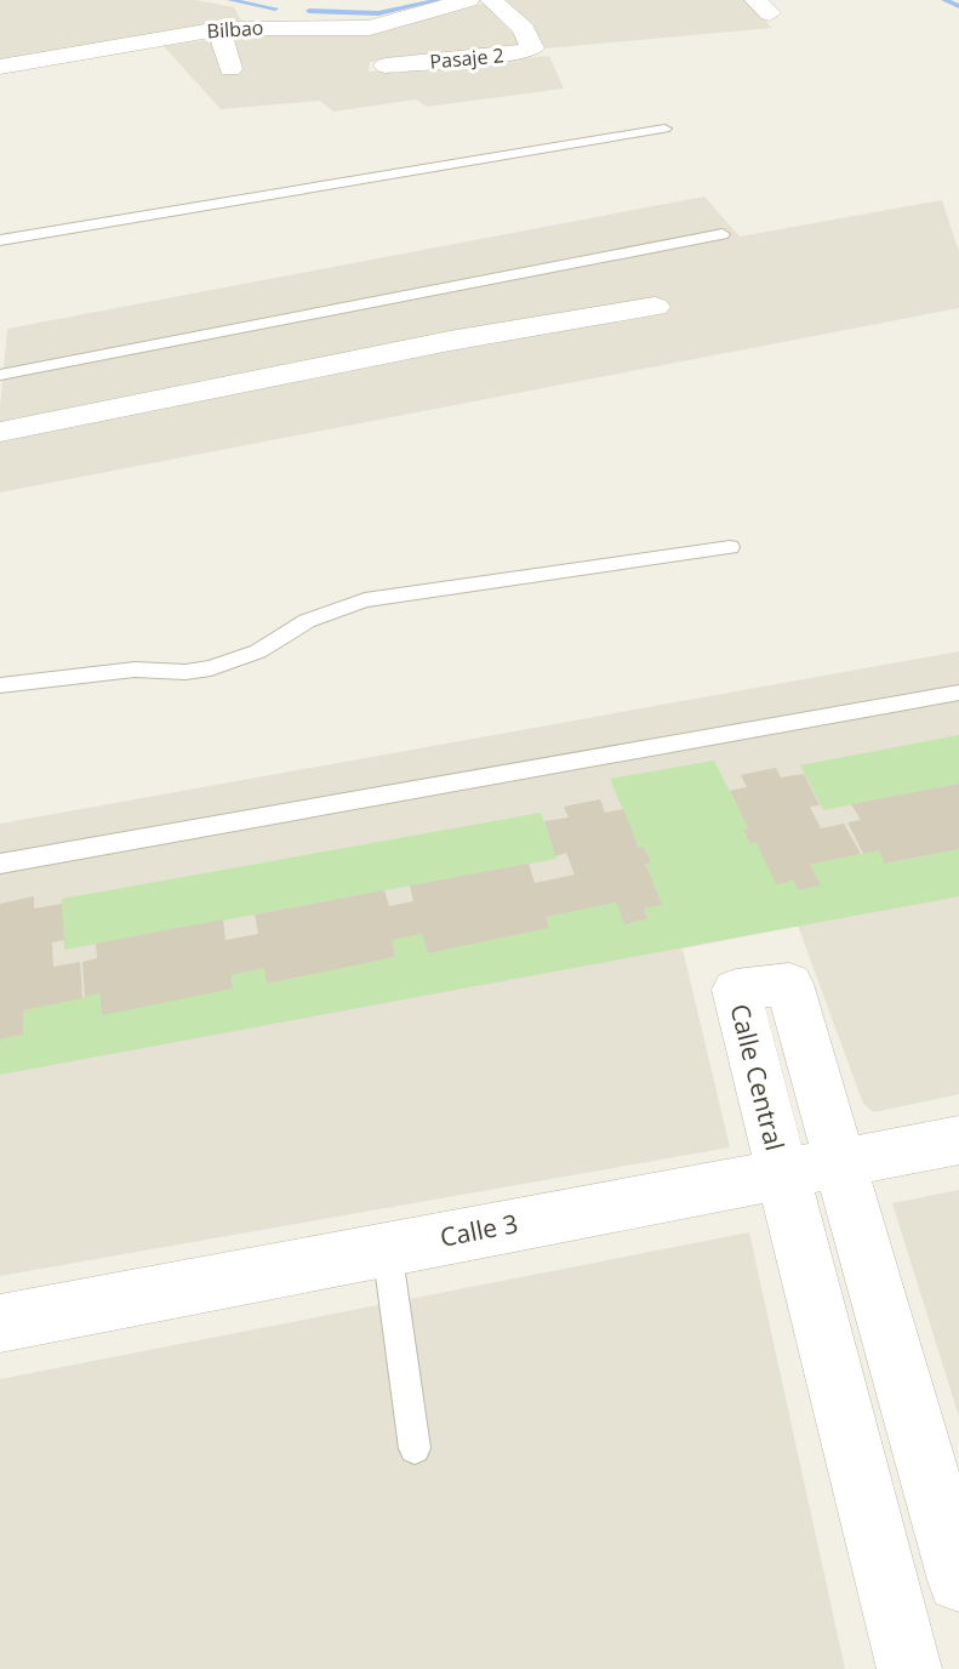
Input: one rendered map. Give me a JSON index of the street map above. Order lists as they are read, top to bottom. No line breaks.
{"streets":{"street":["Bilbao","Pasaje 2","Calle Central","Calle 3"]},"crossings":[["Calle Central","Calle 3"]]}
